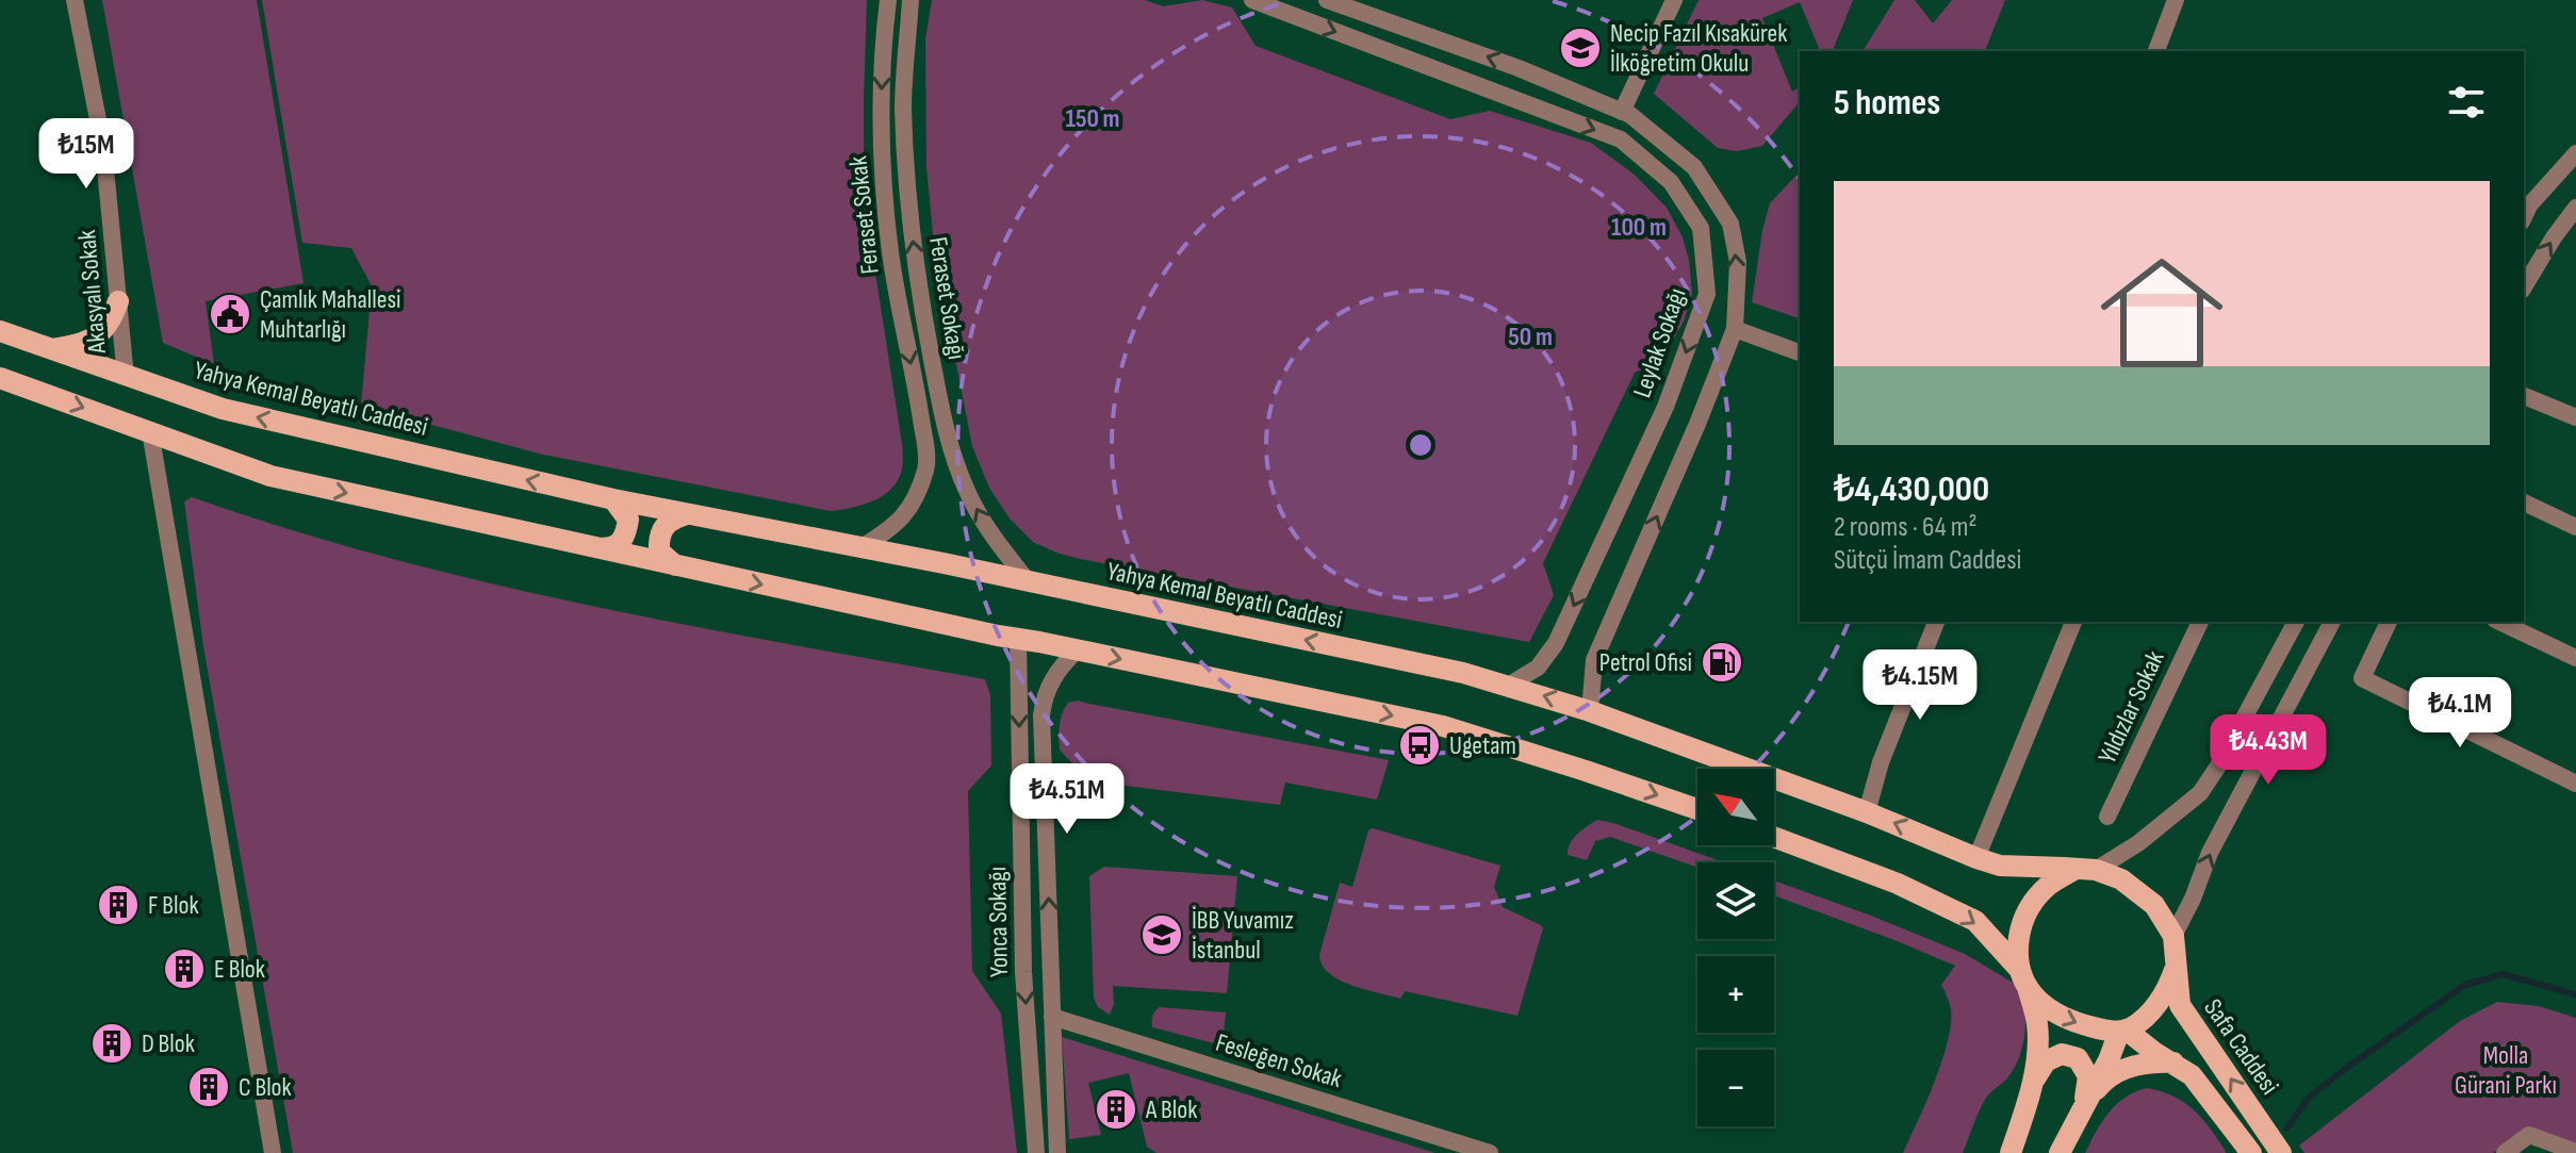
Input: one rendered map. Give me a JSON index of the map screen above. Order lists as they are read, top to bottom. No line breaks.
{"streets":{"main road":["Yahya Kemal Beyatlı Caddesi","Safa Caddesi"],"street":["Feraset Sokak","Akasyalı Sokak","Feraset Sokağı","Leylak Sokağı","Yıldızlar Sokak","Yonca Sokağı","Fesleğen Sokak"]},"crossings":[["Feraset Sokak","Yahya Kemal Beyatlı Caddesi"],["Akasyalı Sokak","Yahya Kemal Beyatlı Caddesi"],["Feraset Sokağı","Yahya Kemal Beyatlı Caddesi"],["Leylak Sokağı","Yahya Kemal Beyatlı Caddesi"]],"one_way":["Feraset Sokak","Feraset Sokağı"],"parks":["Molla Gürani Parkı"],"places":{"school or university":["Necip Fazıl Kısakürek İlköğretim Okulu","İBB Yuvamız İstanbul"],"public building":["Çamlık Mahallesi Muhtarlığı"],"fuel station":["Petrol Ofisi"],"bus stop":["Ugetam"],"building":["F Blok","E Blok","D Blok","C Blok","A Blok"]},"north":"top left","page":{"heading":"5 homes","price":["₺15M","₺4.15M","₺4.1M","₺4.43M","₺4.51M"],"list":[{"name":"₺4,430,000","note":"2 rooms · 64 m² · Sütçü İmam Caddesi"}],"map_buttons":["+","−"]},"rings":["150 m","100 m","50 m"]}
